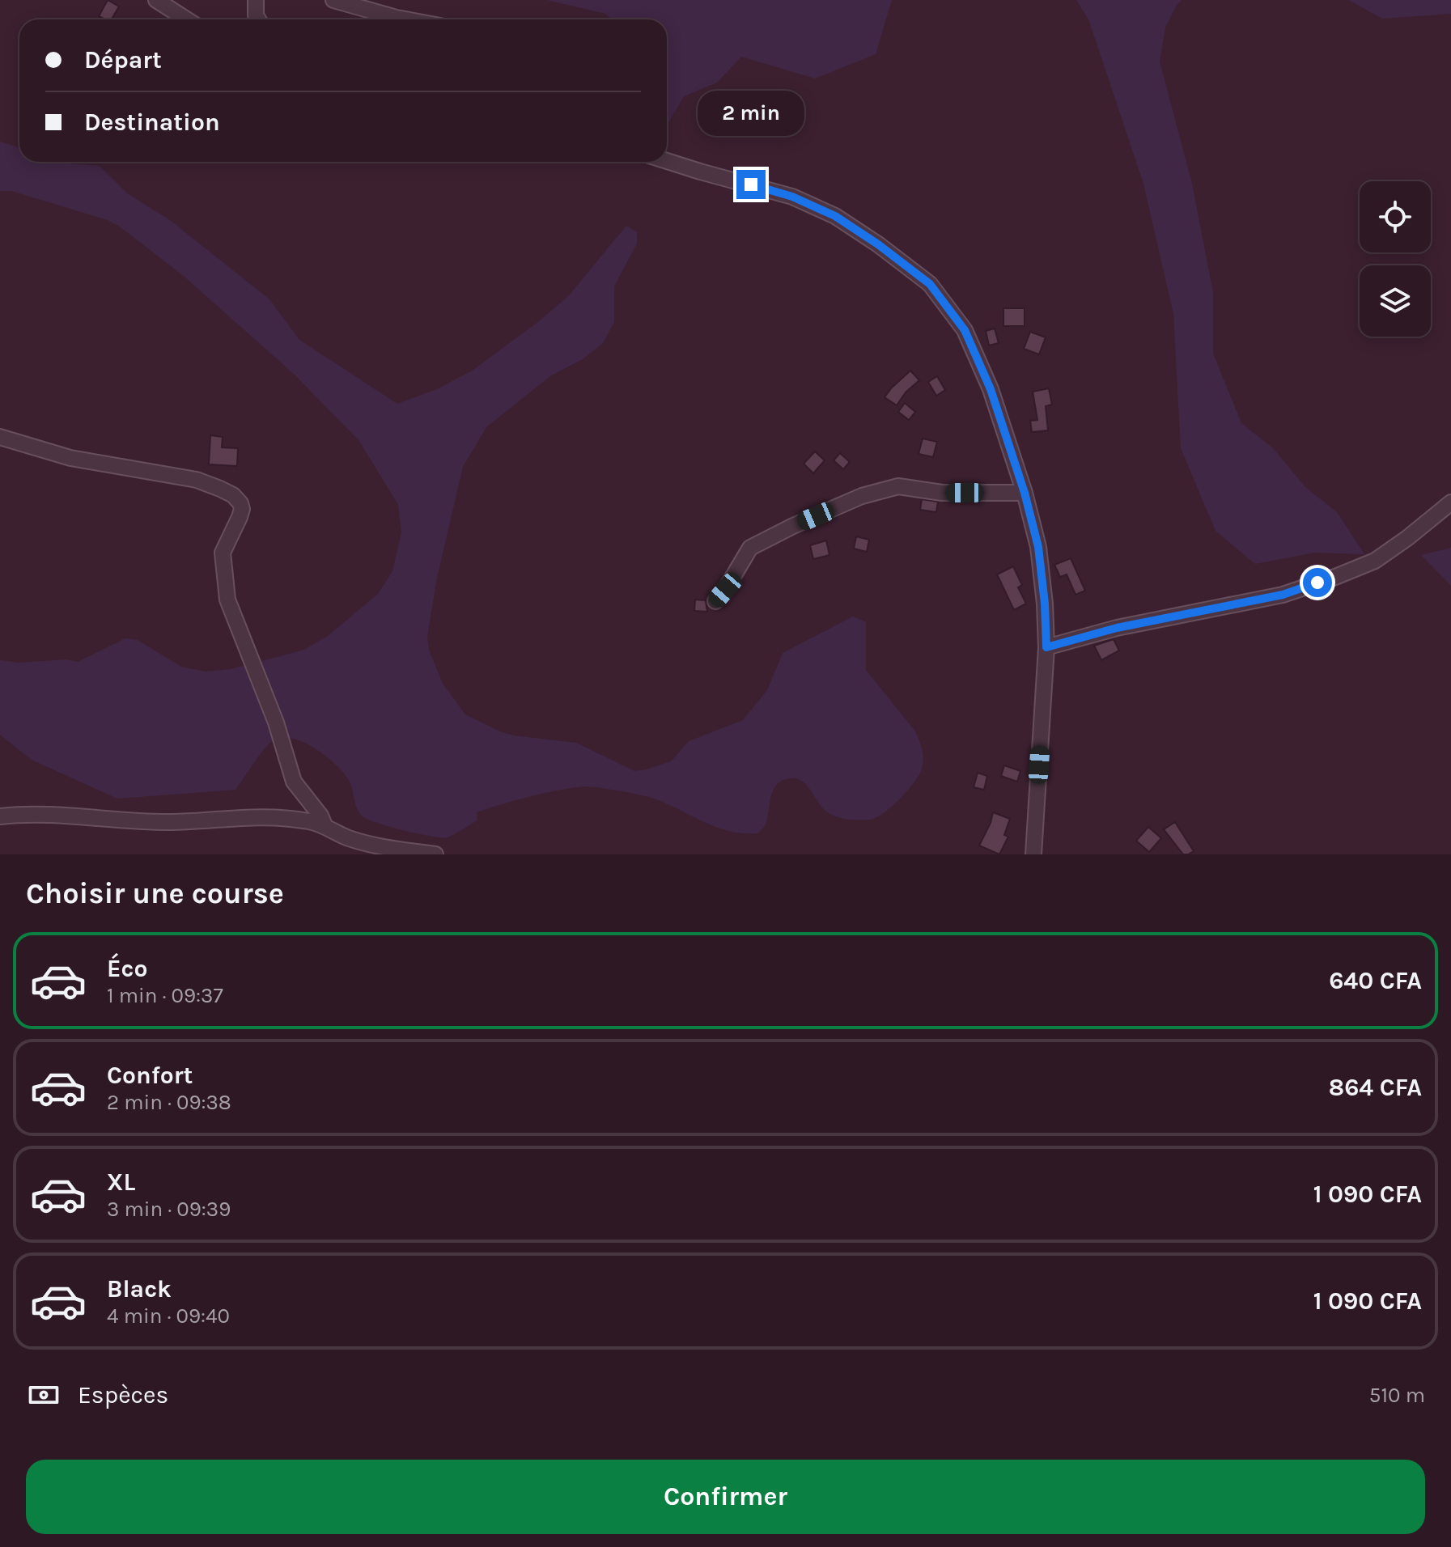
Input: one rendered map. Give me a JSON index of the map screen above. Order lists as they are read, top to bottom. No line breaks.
{"page":{"banner":["Départ","Destination"],"bubble":"2 min","heading":"Choisir une course","list":[{"name":"Éco","note":"1 min · 09:37","value":"640 CFA"},{"name":"Confort","note":"2 min · 09:38","value":"864 CFA"},{"name":"XL","note":"3 min · 09:39","value":"1 090 CFA"},{"name":"Black","note":"4 min · 09:40","value":"1 090 CFA"}],"pay":["Espèces","510 m"],"buttons":"Confirmer"}}
